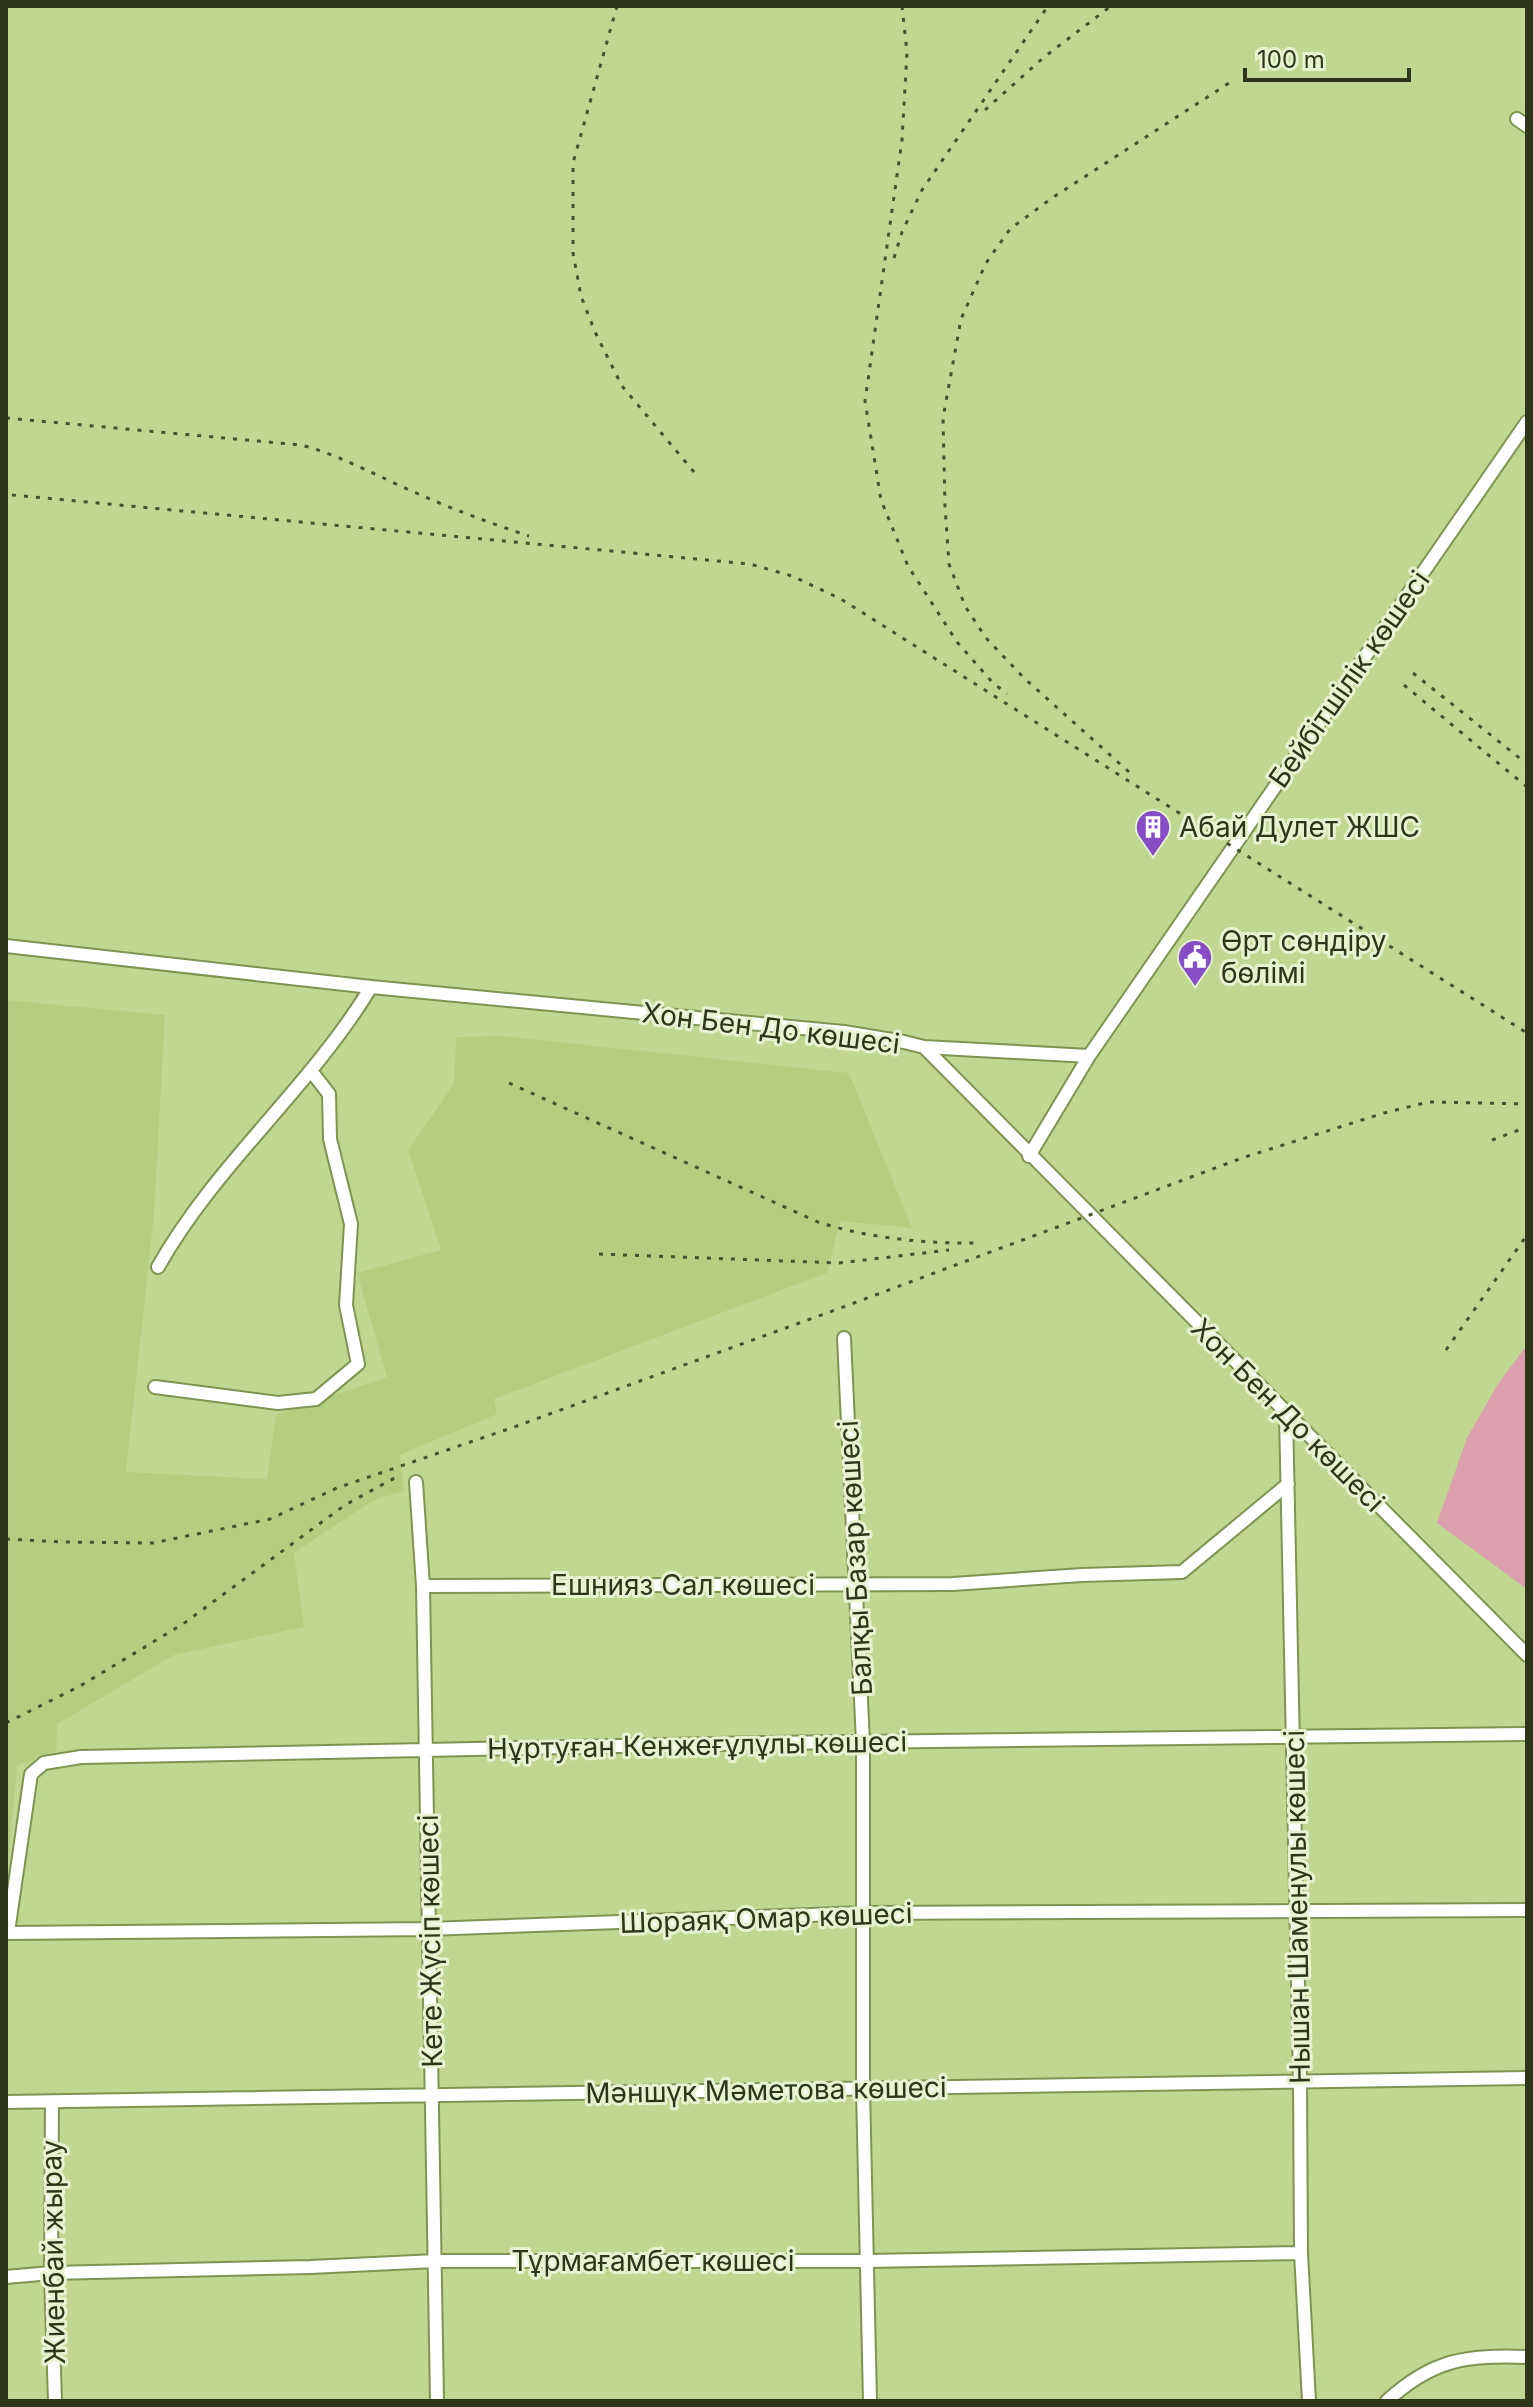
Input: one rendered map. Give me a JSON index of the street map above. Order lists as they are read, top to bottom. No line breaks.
{"streets":{"street":["Бейбітшілік көшесі","Хон Бен До көшесі","Балқы Базар көшесі","Ешнияз Сал көшесі","Нұртуған Кенжеғұлұлы көшесі","Нышан Шаменулы көшесі","Шораяқ Омар көшесі","Кете Жүсіп көшесі","Мәншүк Мәметова көшесі","Жиенбай жырау","Тұрмағамбет көшесі"]},"crossings":[["Бейбітшілік көшесі","Хон Бен До көшесі"],["Хон Бен До көшесі","Нышан Шаменулы көшесі"],["Балқы Базар көшесі","Ешнияз Сал көшесі"],["Балқы Базар көшесі","Нұртуған Кенжеғұлұлы көшесі"],["Балқы Базар көшесі","Шораяқ Омар көшесі"],["Балқы Базар көшесі","Мәншүк Мәметова көшесі"],["Балқы Базар көшесі","Тұрмағамбет көшесі"],["Ешнияз Сал көшесі","Нышан Шаменулы көшесі"],["Ешнияз Сал көшесі","Кете Жүсіп көшесі"],["Нұртуған Кенжеғұлұлы көшесі","Нышан Шаменулы көшесі"],["Нұртуған Кенжеғұлұлы көшесі","Шораяқ Омар көшесі"],["Нұртуған Кенжеғұлұлы көшесі","Кете Жүсіп көшесі"],["Нышан Шаменулы көшесі","Шораяқ Омар көшесі"],["Нышан Шаменулы көшесі","Мәншүк Мәметова көшесі"],["Нышан Шаменулы көшесі","Тұрмағамбет көшесі"],["Шораяқ Омар көшесі","Кете Жүсіп көшесі"],["Кете Жүсіп көшесі","Мәншүк Мәметова көшесі"],["Кете Жүсіп көшесі","Тұрмағамбет көшесі"],["Мәншүк Мәметова көшесі","Жиенбай жырау"],["Жиенбай жырау","Тұрмағамбет көшесі"]],"places":{"building":["Абай Дулет ЖШС"],"public building":["Өрт сөндіру бөлімі"]},"scale_bar":"100 m"}
